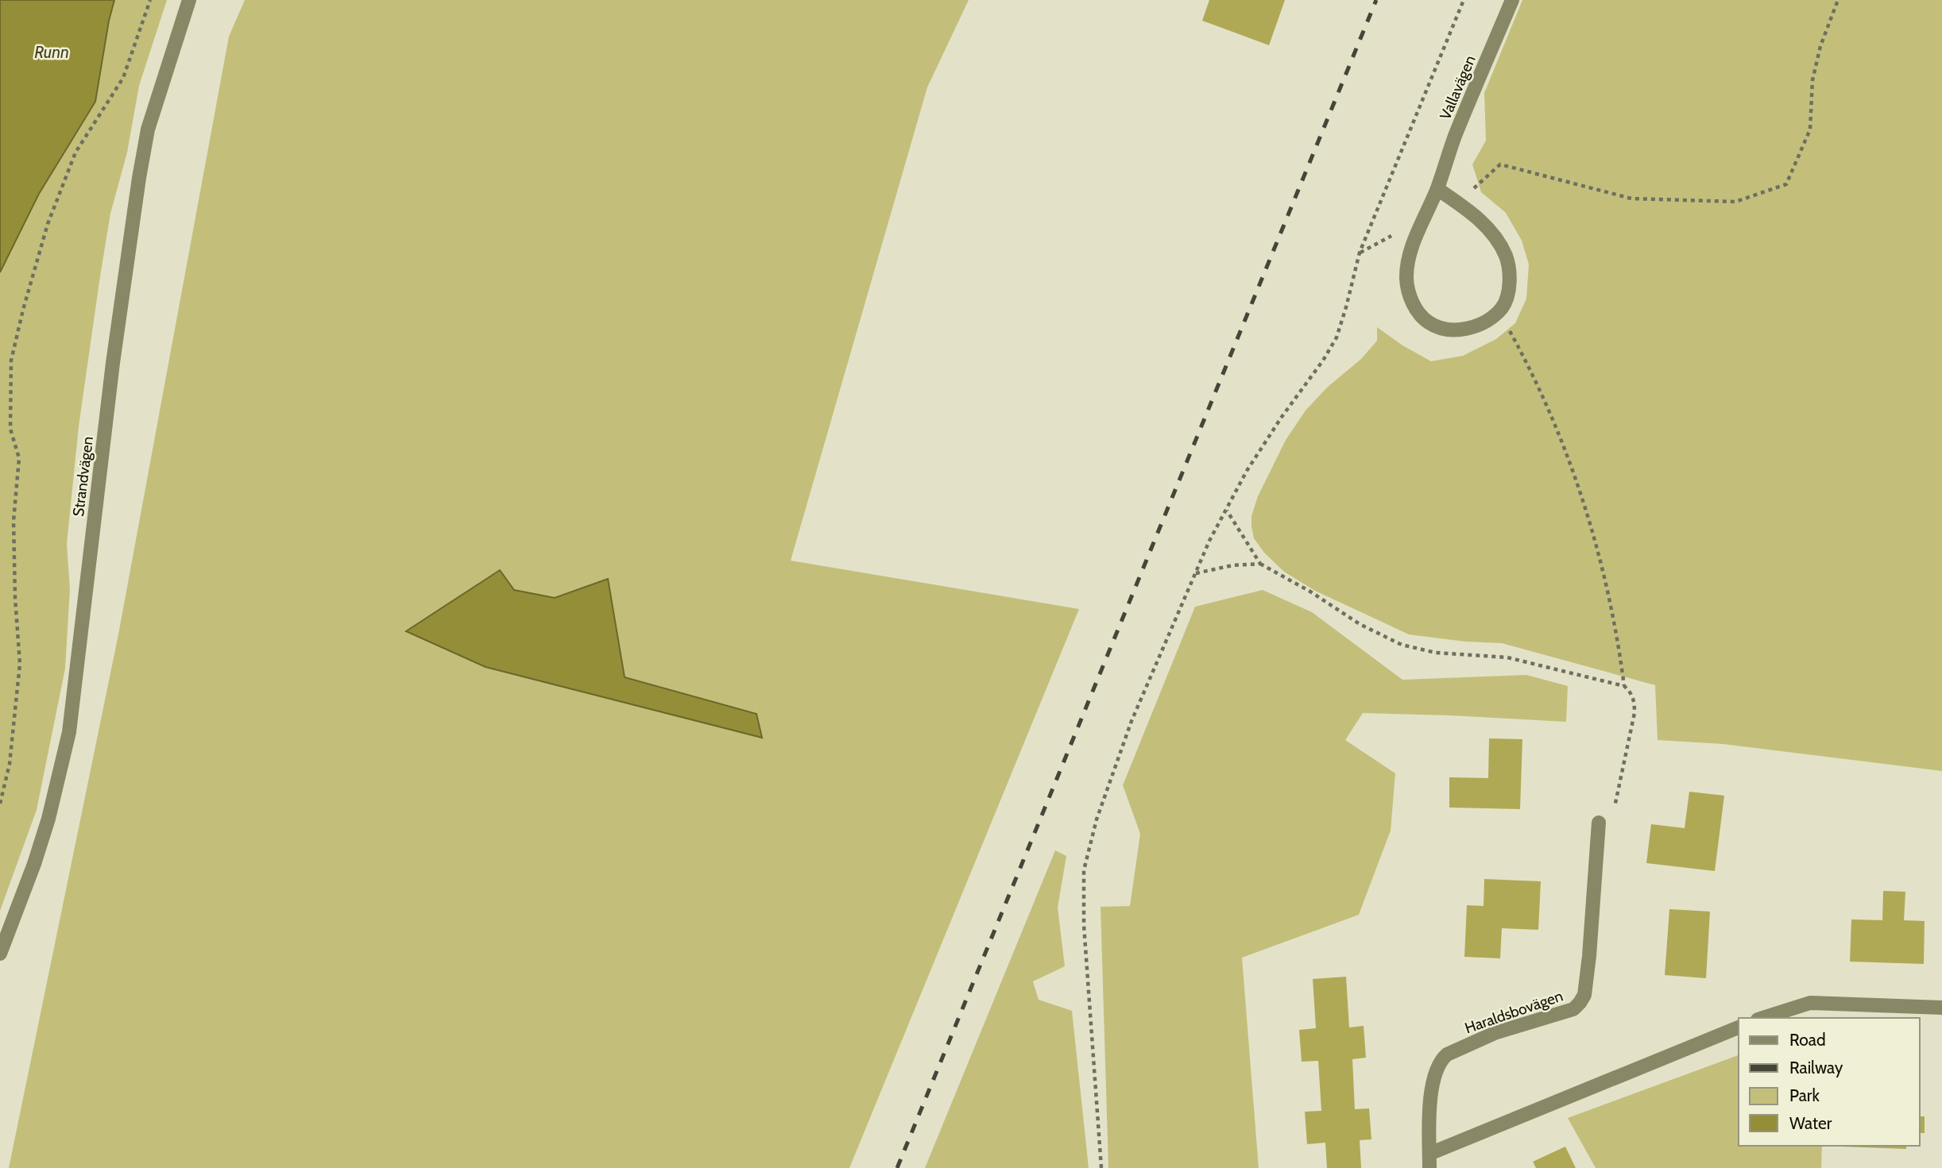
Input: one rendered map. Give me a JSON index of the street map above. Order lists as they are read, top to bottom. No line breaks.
{"streets":{"street":["Vallavägen","Strandvägen","Haraldsbovägen"]},"water":["Runn"],"legend":["Road","Railway","Park","Water"]}
